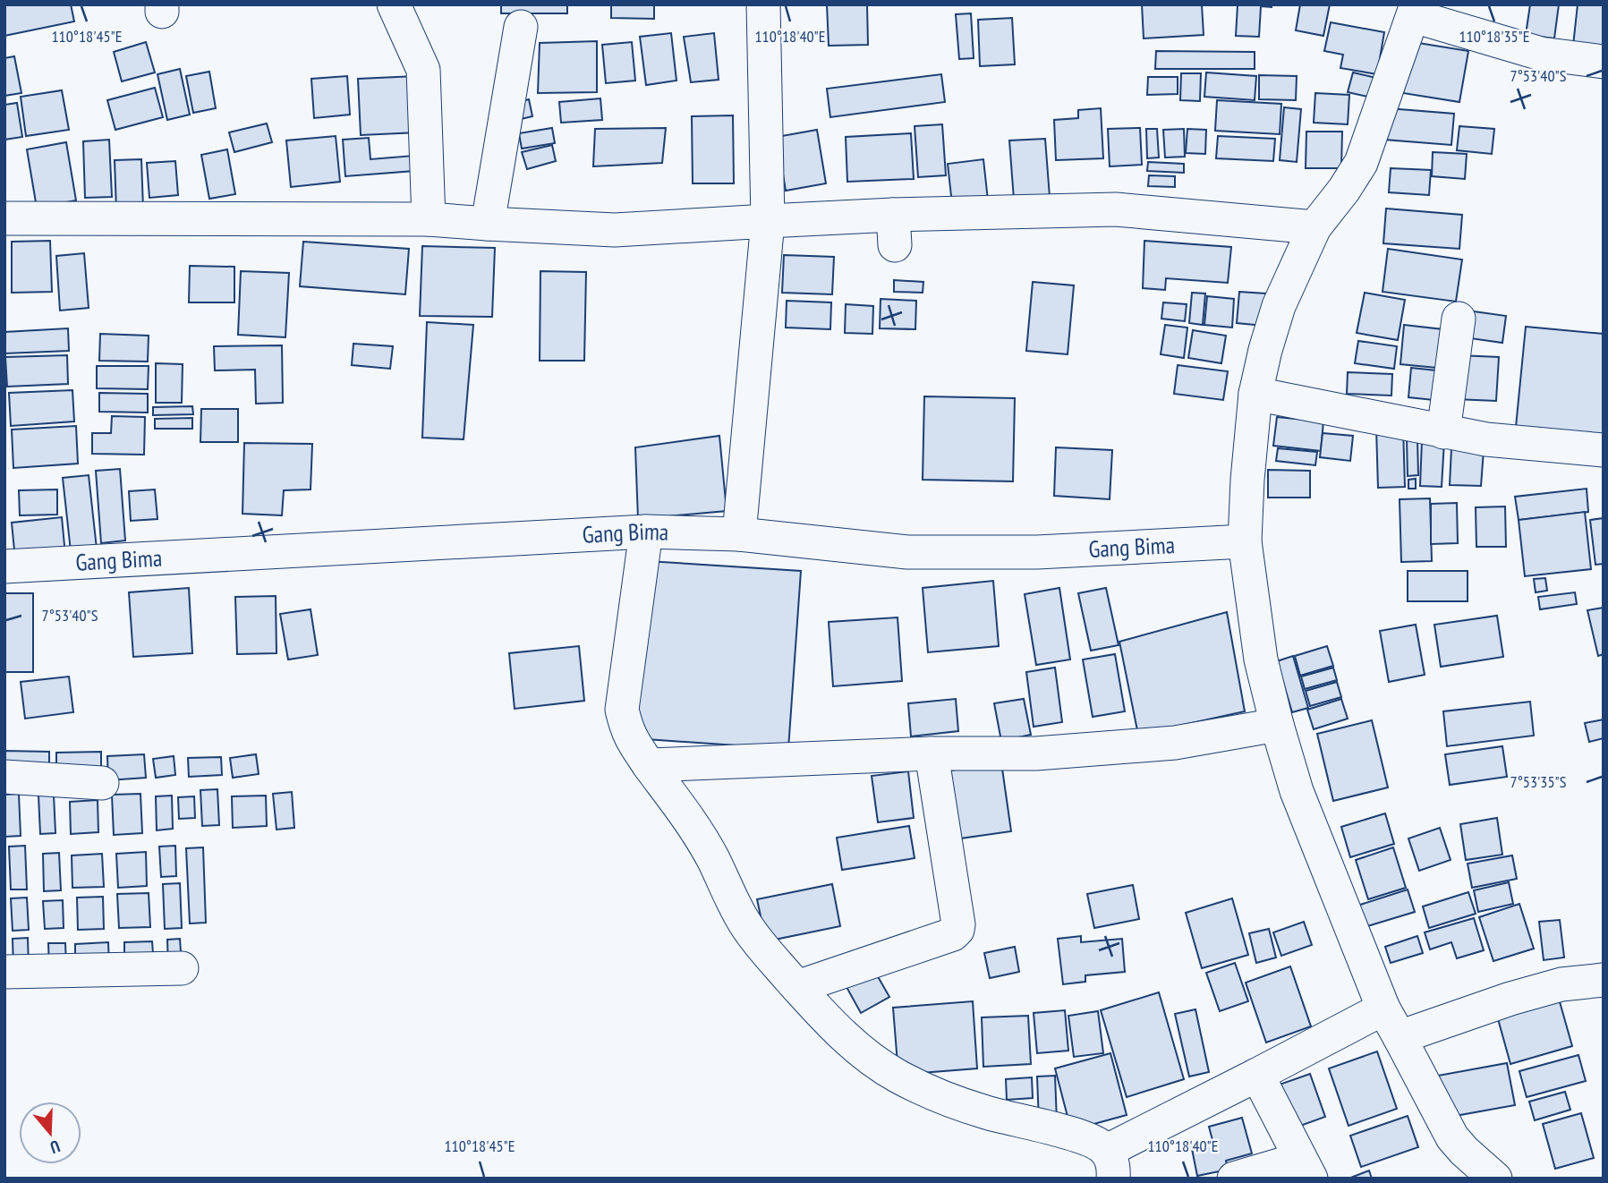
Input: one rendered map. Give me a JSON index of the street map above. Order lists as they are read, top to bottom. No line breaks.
{"streets":{"street":["Gang Bima"]},"north":"bottom","coordinates":["110°18'45\"E","110°18'35\"E","110°18'40\"E","7°53'40\"S","7°53'35\"S"]}
